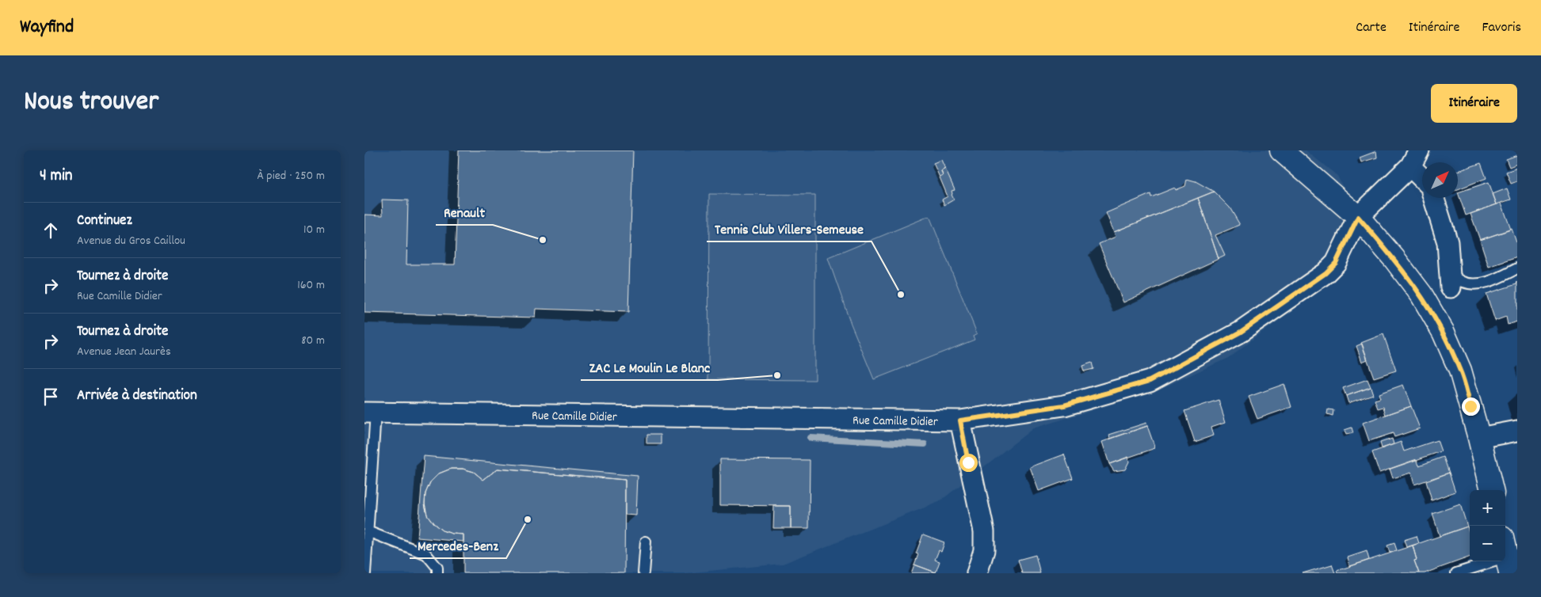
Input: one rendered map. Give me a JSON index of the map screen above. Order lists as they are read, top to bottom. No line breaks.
{"streets":{"street":["Rue Camille Didier"]},"places":["Renault","Tennis Club Villers-Semeuse","ZAC Le Moulin Le Blanc","Mercedes-Benz"],"north":"top right","page":{"header":"Wayfind","nav":["Carte","Itinéraire","Favoris"],"title":"Nous trouver","buttons":"Itinéraire","heading":["4 min","À pied · 250 m"],"list":[["Continuez","Avenue du Gros Caillou","10 m"],["Tournez à droite","Rue Camille Didier","160 m"],["Tournez à droite","Avenue Jean Jaurès","80 m"],"Arrivée à destination"],"map_buttons":["+","−"]}}
